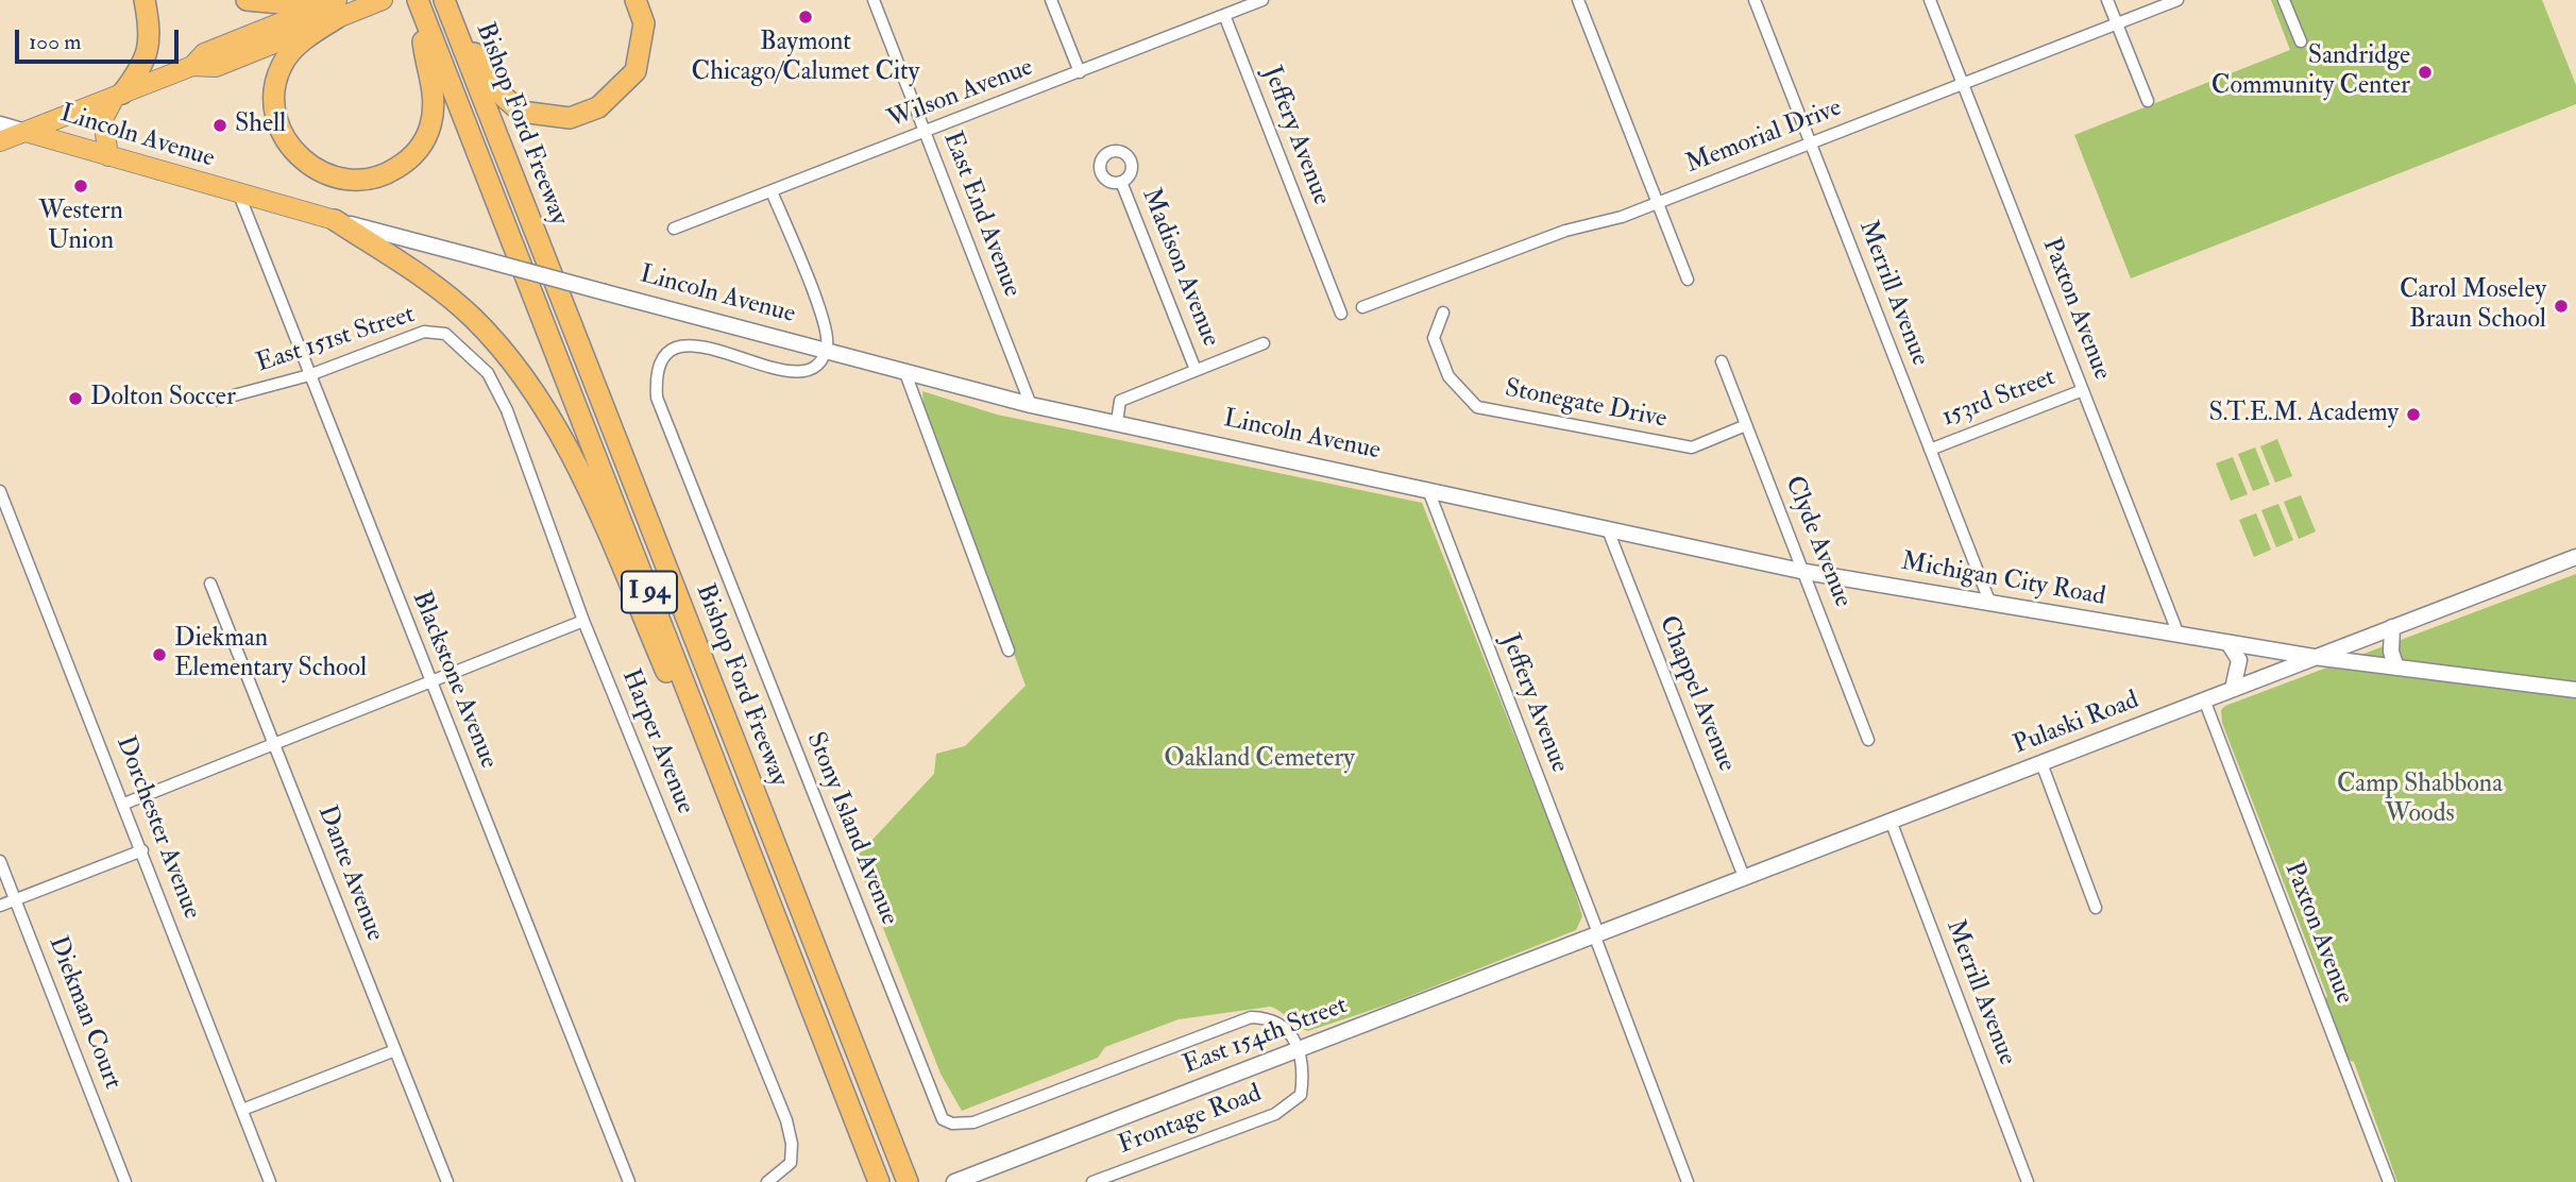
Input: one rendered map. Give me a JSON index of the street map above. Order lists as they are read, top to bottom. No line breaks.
{"streets":{"highway":["Bishop Ford Freeway","I 94"],"main road":["Lincoln Avenue"],"street":["Wilson Avenue","Jeffery Avenue","Memorial Drive","East End Avenue","Madison Avenue","Merrill Avenue","Paxton Avenue","East 151st Street","153rd Street","Stonegate Drive","Clyde Avenue","Michigan City Road","Blackstone Avenue","Chappel Avenue","Pulaski Road","Harper Avenue","Dorchester Avenue","Stony Island Avenue","Dante Avenue","Diekman Court","East 154th Street","Frontage Road"]},"crossings":[["Wilson Avenue","Jeffery Avenue"],["Wilson Avenue","East End Avenue"],["Jeffery Avenue","Lincoln Avenue"],["Jeffery Avenue","Michigan City Road"],["Jeffery Avenue","Pulaski Road"],["Jeffery Avenue","East 154th Street"],["Lincoln Avenue","East End Avenue"],["Lincoln Avenue","Michigan City Road"],["Lincoln Avenue","Blackstone Avenue"],["Lincoln Avenue","Stony Island Avenue"],["Memorial Drive","Merrill Avenue"],["Memorial Drive","Paxton Avenue"],["Merrill Avenue","153rd Street"],["Merrill Avenue","Michigan City Road"],["Merrill Avenue","Pulaski Road"],["Paxton Avenue","153rd Street"],["Paxton Avenue","Michigan City Road"],["Paxton Avenue","Pulaski Road"],["East 151st Street","Blackstone Avenue"],["East 151st Street","Harper Avenue"],["Stonegate Drive","Clyde Avenue"],["Clyde Avenue","Michigan City Road"],["Michigan City Road","Chappel Avenue"],["Michigan City Road","Pulaski Road"],["Chappel Avenue","Pulaski Road"],["Pulaski Road","East 154th Street"],["Stony Island Avenue","East 154th Street"],["Stony Island Avenue","Frontage Road"],["East 154th Street","Frontage Road"]],"parks":["Oakland Cemetery","Camp Shabbona Woods"],"places":["Baymont Chicago/Calumet City","Sandridge Community Center","Shell","Western Union","Carol Moseley Braun School","Dolton Soccer","S.T.E.M. Academy","Diekman Elementary School"],"scale_bar":"100 m"}
